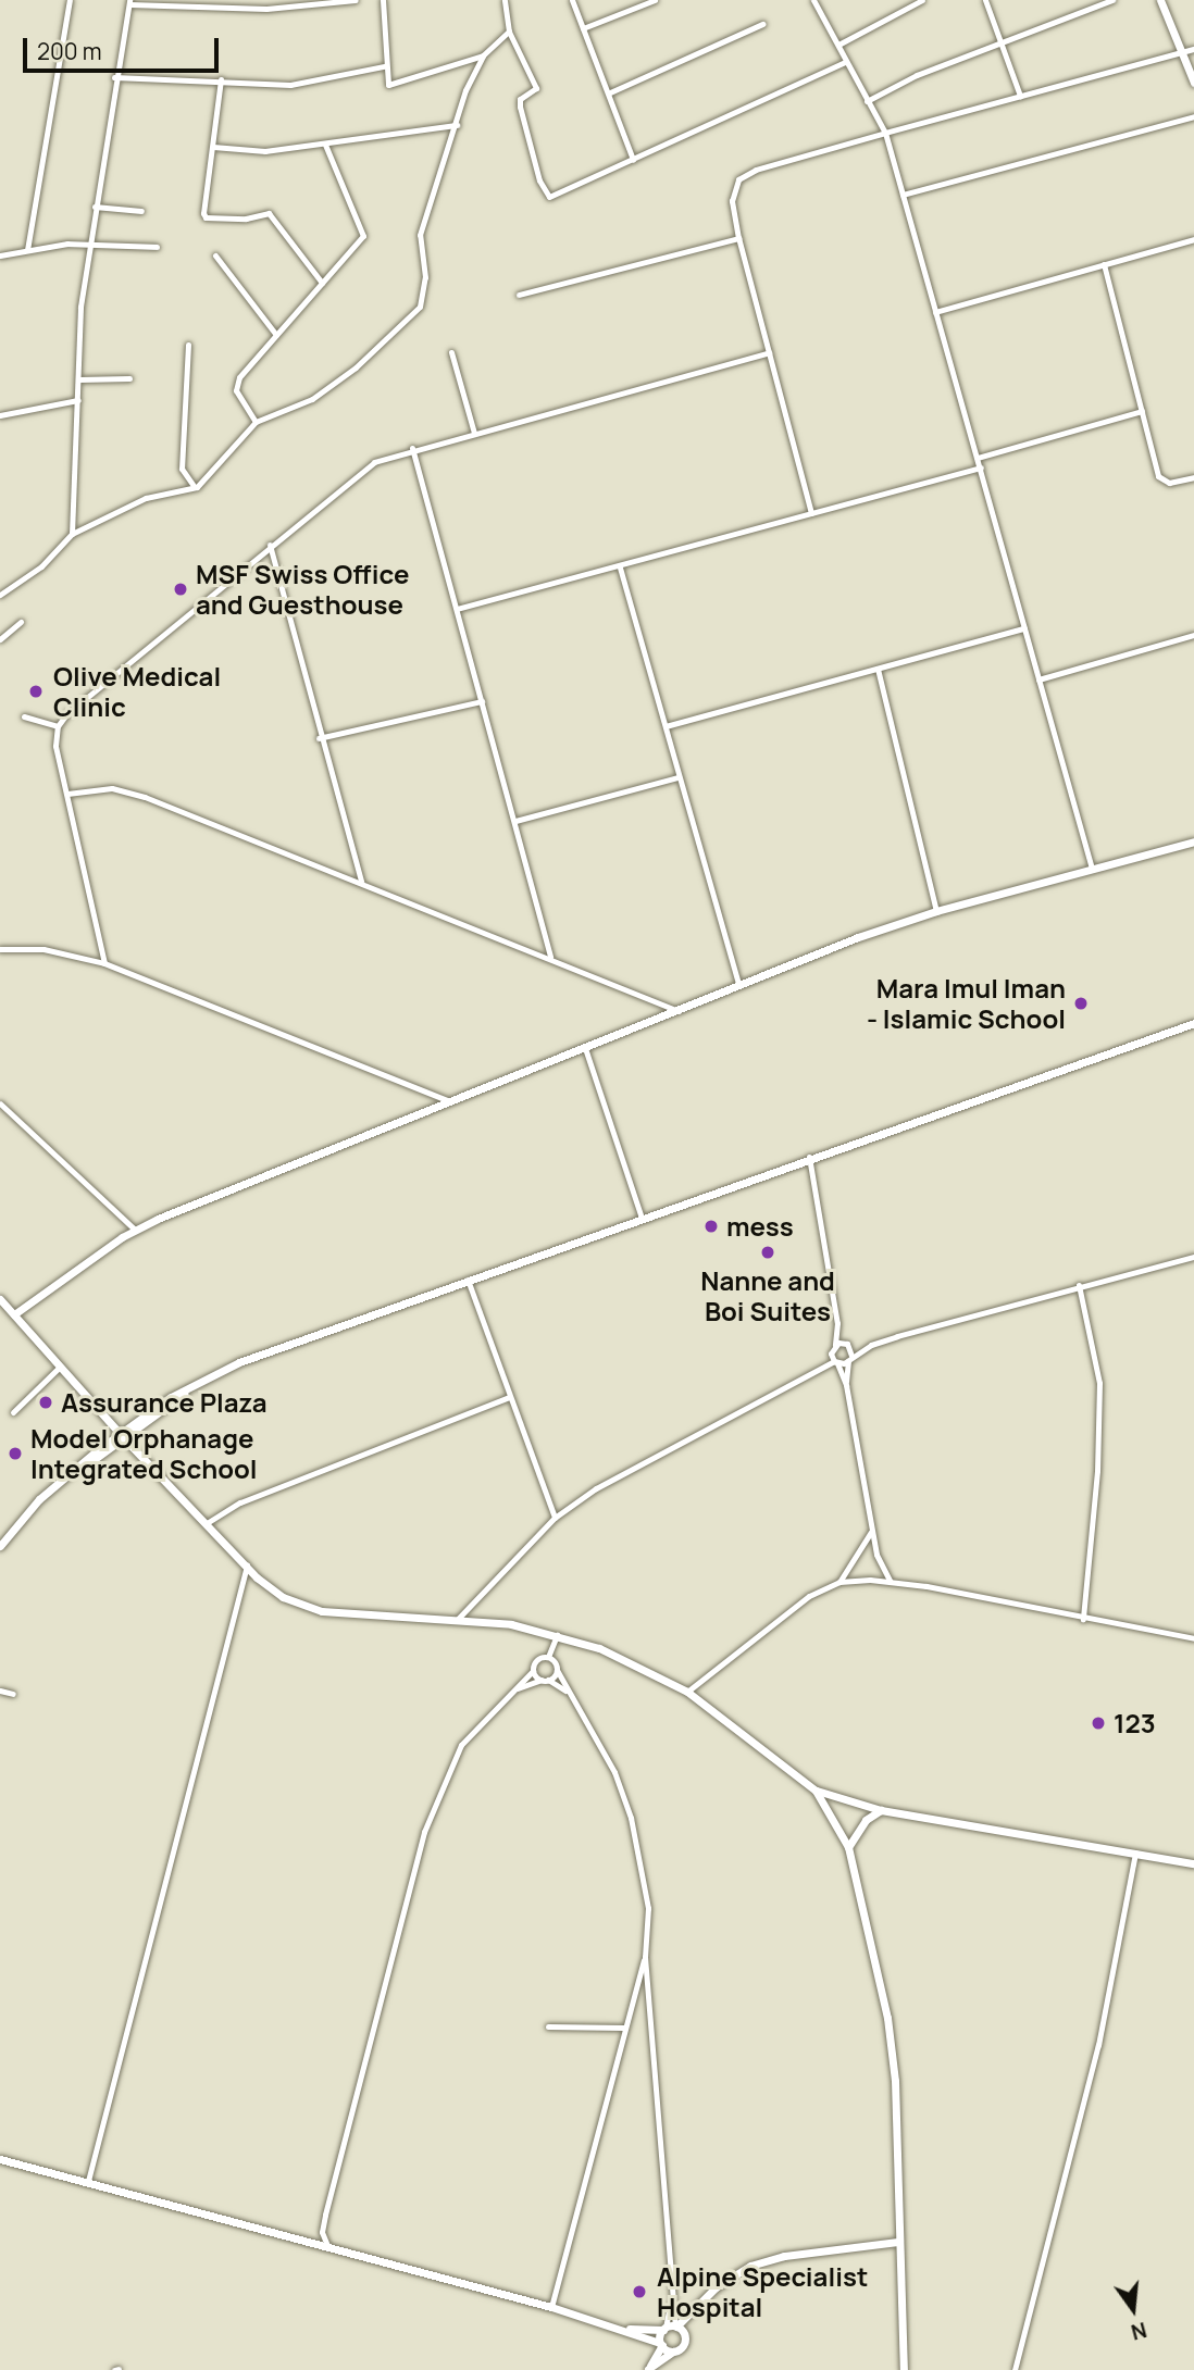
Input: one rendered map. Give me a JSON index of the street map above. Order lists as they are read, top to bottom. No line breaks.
{"places":["MSF Swiss Office and Guesthouse","Olive Medical Clinic","Mara Imul Iman - Islamic School","mess","Nanne and Boi Suites","Assurance Plaza","Model Orphanage Integrated School","123","Alpine Specialist Hospital"],"scale_bar":"200 m","north":"bottom"}
